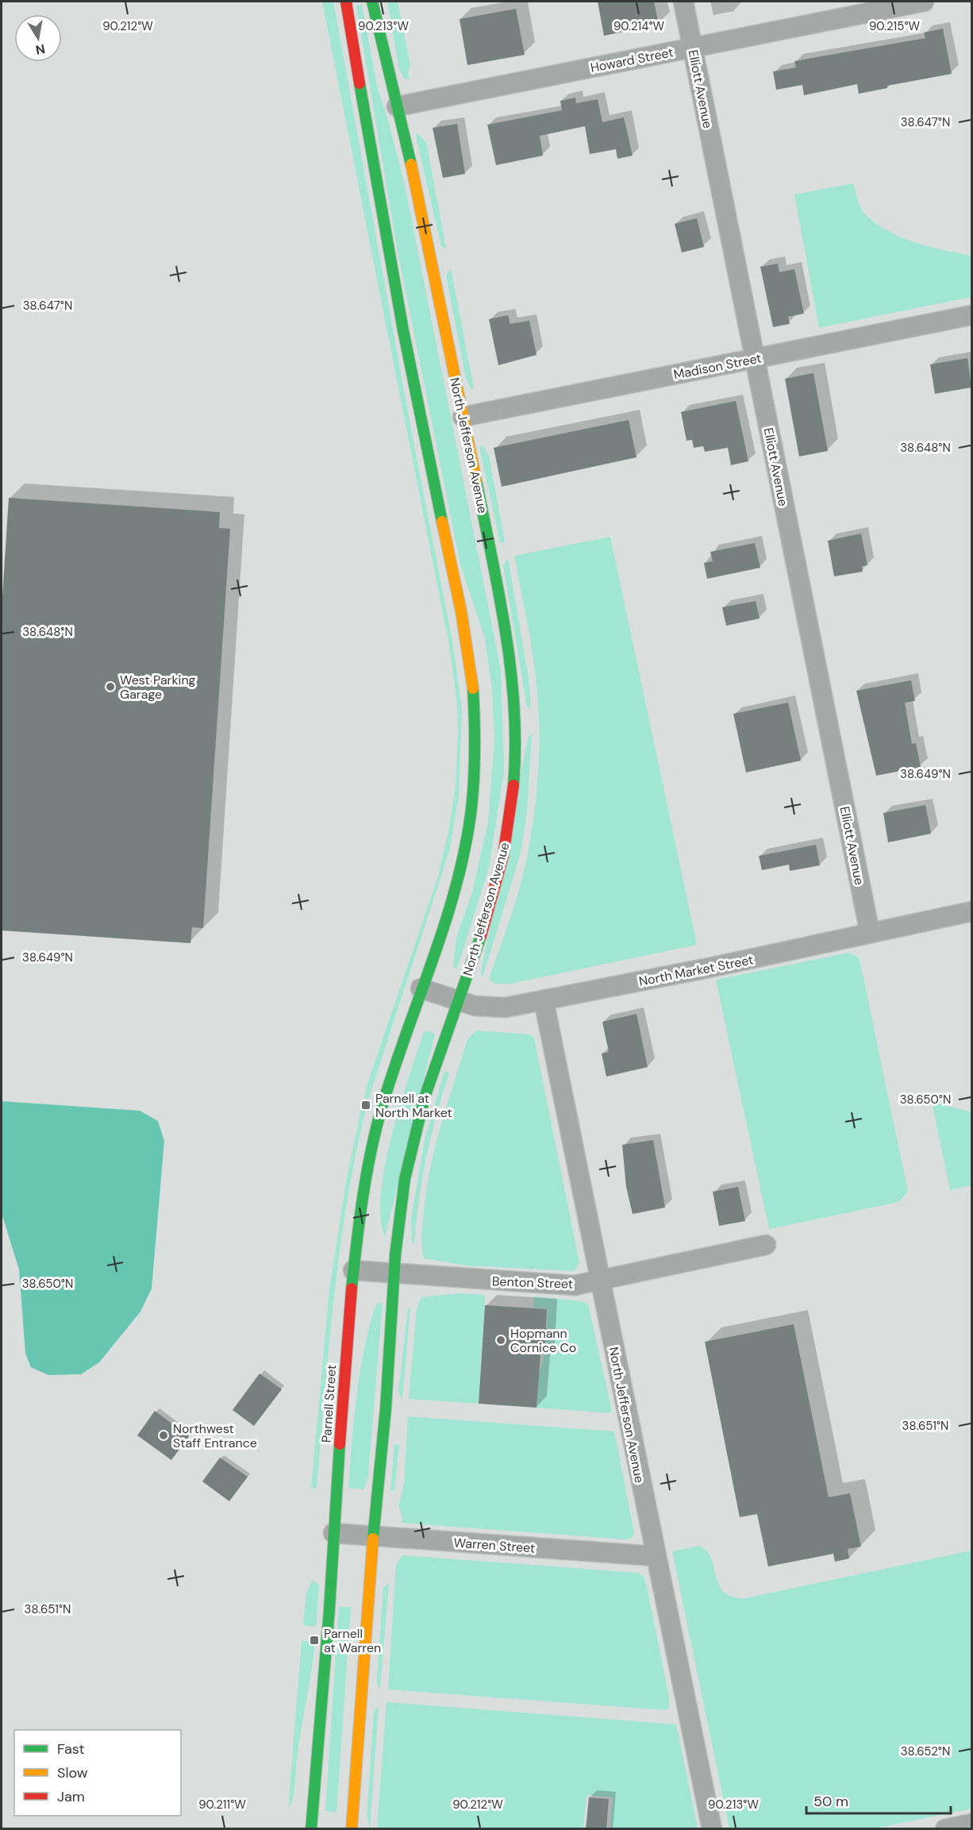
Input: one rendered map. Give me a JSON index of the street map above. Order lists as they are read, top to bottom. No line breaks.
{"streets":{"main road":["North Jefferson Avenue","Parnell Street"],"street":["Howard Street","Elliott Avenue","Madison Street","North Market Street","Benton Street","Warren Street"]},"crossings":[["Howard Street","Elliott Avenue"],["Howard Street","North Jefferson Avenue"],["Elliott Avenue","Madison Street"],["Elliott Avenue","North Market Street"],["Madison Street","North Jefferson Avenue"],["North Jefferson Avenue","North Market Street"],["North Jefferson Avenue","Benton Street"],["North Jefferson Avenue","Warren Street"],["North Market Street","Parnell Street"],["Benton Street","Parnell Street"],["Parnell Street","Warren Street"]],"places":{"other":["West Parking Garage","Hopmann Cornice Co","Northwest Staff Entrance"],"transit":["Parnell at North Market","Parnell at Warren"]},"legend":["Fast","Slow","Jam"],"scale_bar":"50 m","north":"bottom","coordinates":["90.212°W","90.213°W","90.214°W","90.215°W","38.647°N","38.648°N","38.649°N","38.650°N","38.651°N","38.652°N","90.211°W"]}
